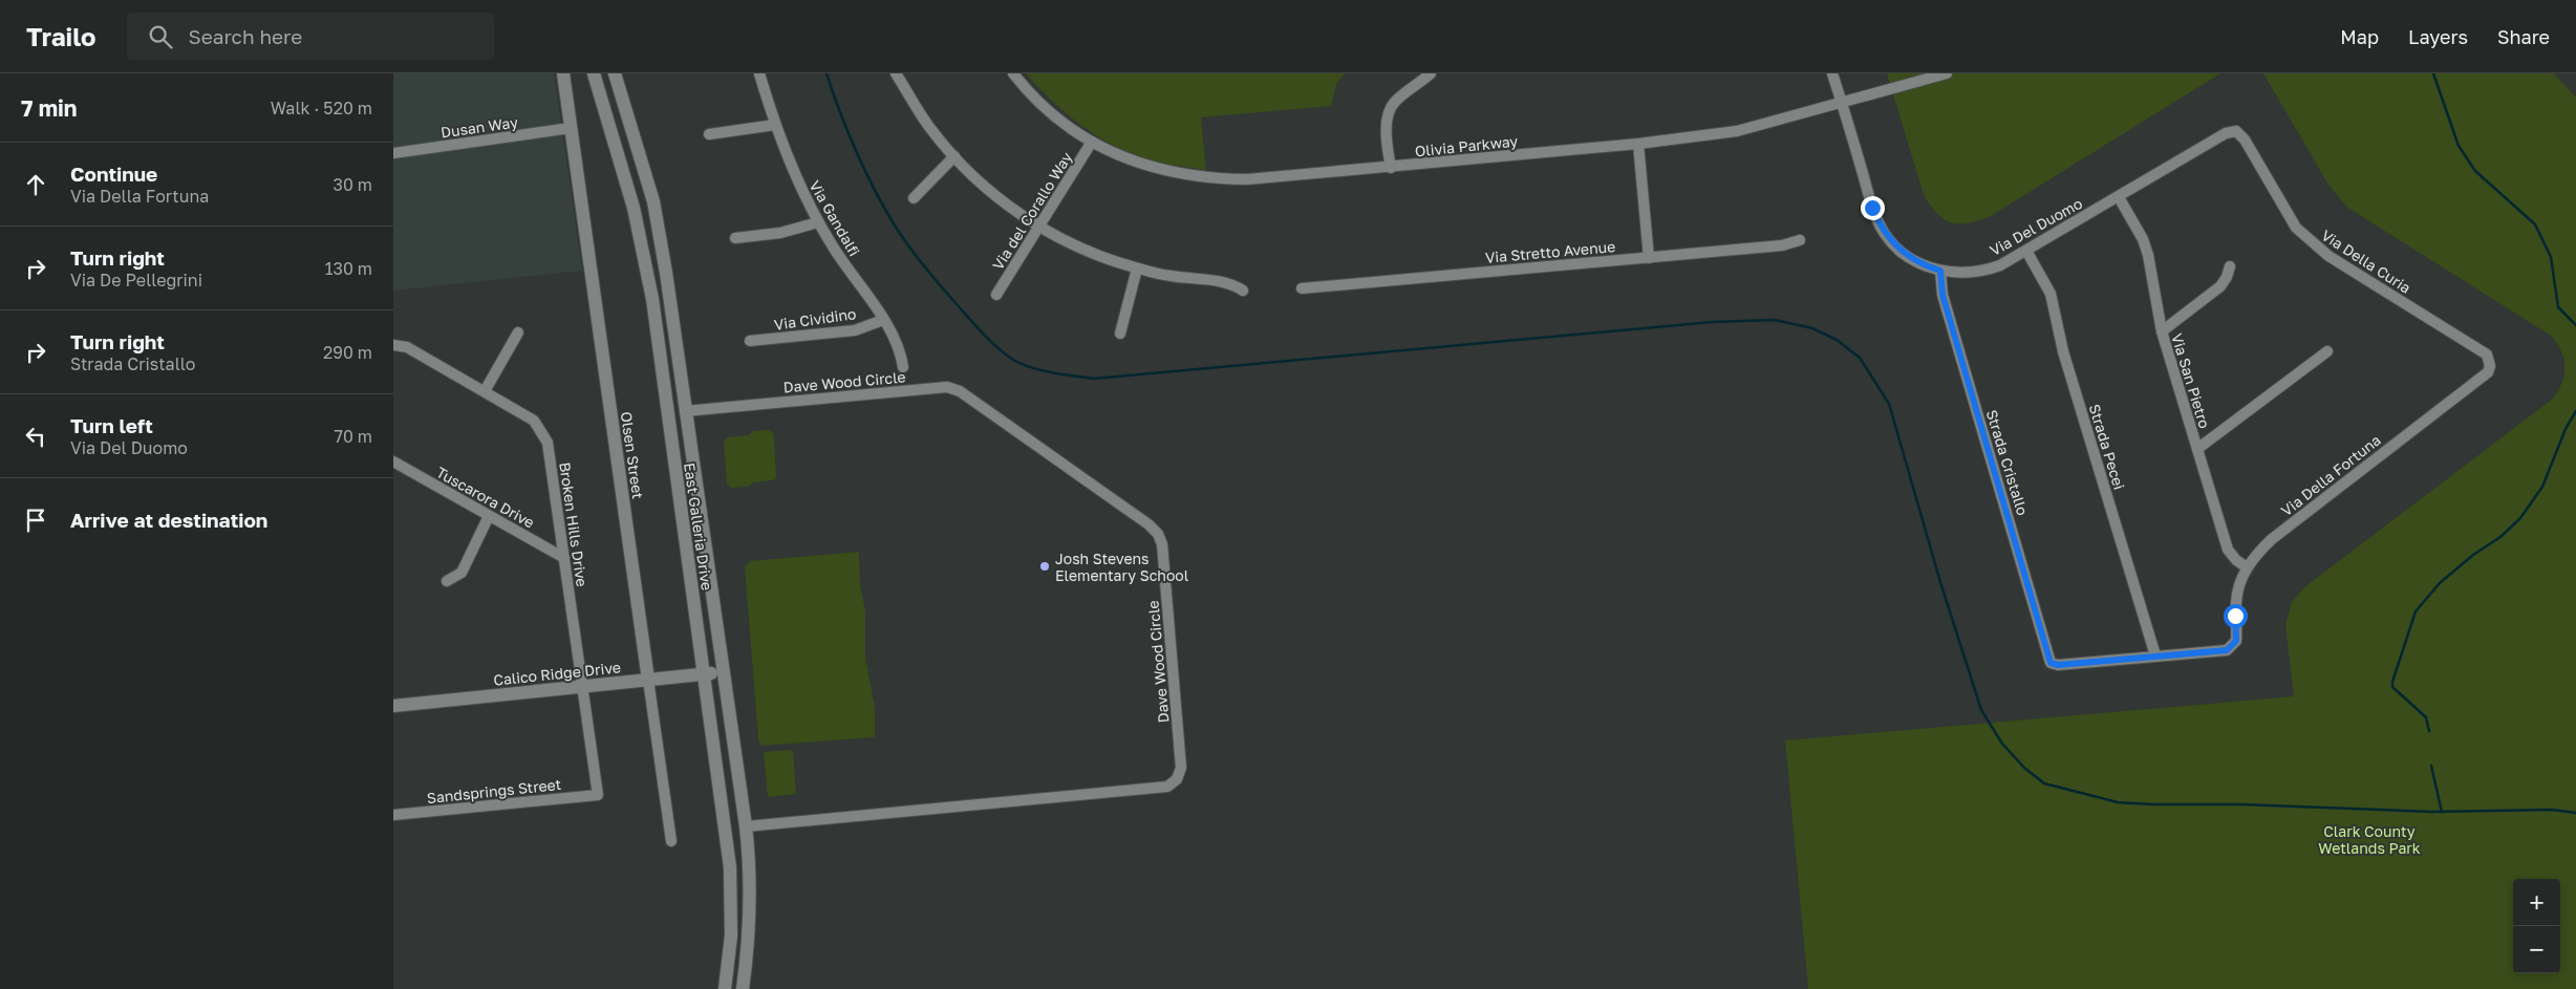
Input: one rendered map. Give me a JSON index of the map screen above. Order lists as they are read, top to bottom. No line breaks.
{"streets":{"main road":["Olsen Street","East Galleria Drive","Calico Ridge Drive"],"street":["Dusan Way","Olivia Parkway","Via del Corallo Way","Via Gandalfi","Via Del Duomo","Via Stretto Avenue","Via Della Curia","Via Cividino","Via San Pietro","Dave Wood Circle","Strada Pecei","Strada Cristallo","Via Della Fortuna","Tuscarora Drive","Broken Hills Drive","Sandsprings Street"]},"crossings":[["Dusan Way","Olsen Street"],["Olivia Parkway","Via del Corallo Way"],["Olivia Parkway","Via Del Duomo"],["Via Gandalfi","Via Cividino"],["Via Del Duomo","Via Della Curia"],["Via Del Duomo","Via San Pietro"],["Via Del Duomo","Strada Pecei"],["Via Del Duomo","Strada Cristallo"],["Via Della Curia","Via Della Fortuna"],["Via San Pietro","Via Della Fortuna"],["Dave Wood Circle","East Galleria Drive"],["Strada Pecei","Strada Cristallo"],["Strada Pecei","Via Della Fortuna"],["Olsen Street","Calico Ridge Drive"],["Strada Cristallo","Via Della Fortuna"],["Tuscarora Drive","Broken Hills Drive"],["Broken Hills Drive","Calico Ridge Drive"],["Broken Hills Drive","Sandsprings Street"],["East Galleria Drive","Calico Ridge Drive"]],"parks":["Clark County Wetlands Park"],"places":["Josh Stevens Elementary School"],"page":{"header":"Trailo","search":"Search here","nav":["Map","Layers","Share"],"heading":["7 min","Walk · 520 m"],"list":[["Continue","Via Della Fortuna","30 m"],["Turn right","Via De Pellegrini","130 m"],["Turn right","Strada Cristallo","290 m"],["Turn left","Via Del Duomo","70 m"],"Arrive at destination"],"map_buttons":["+","−"]}}
